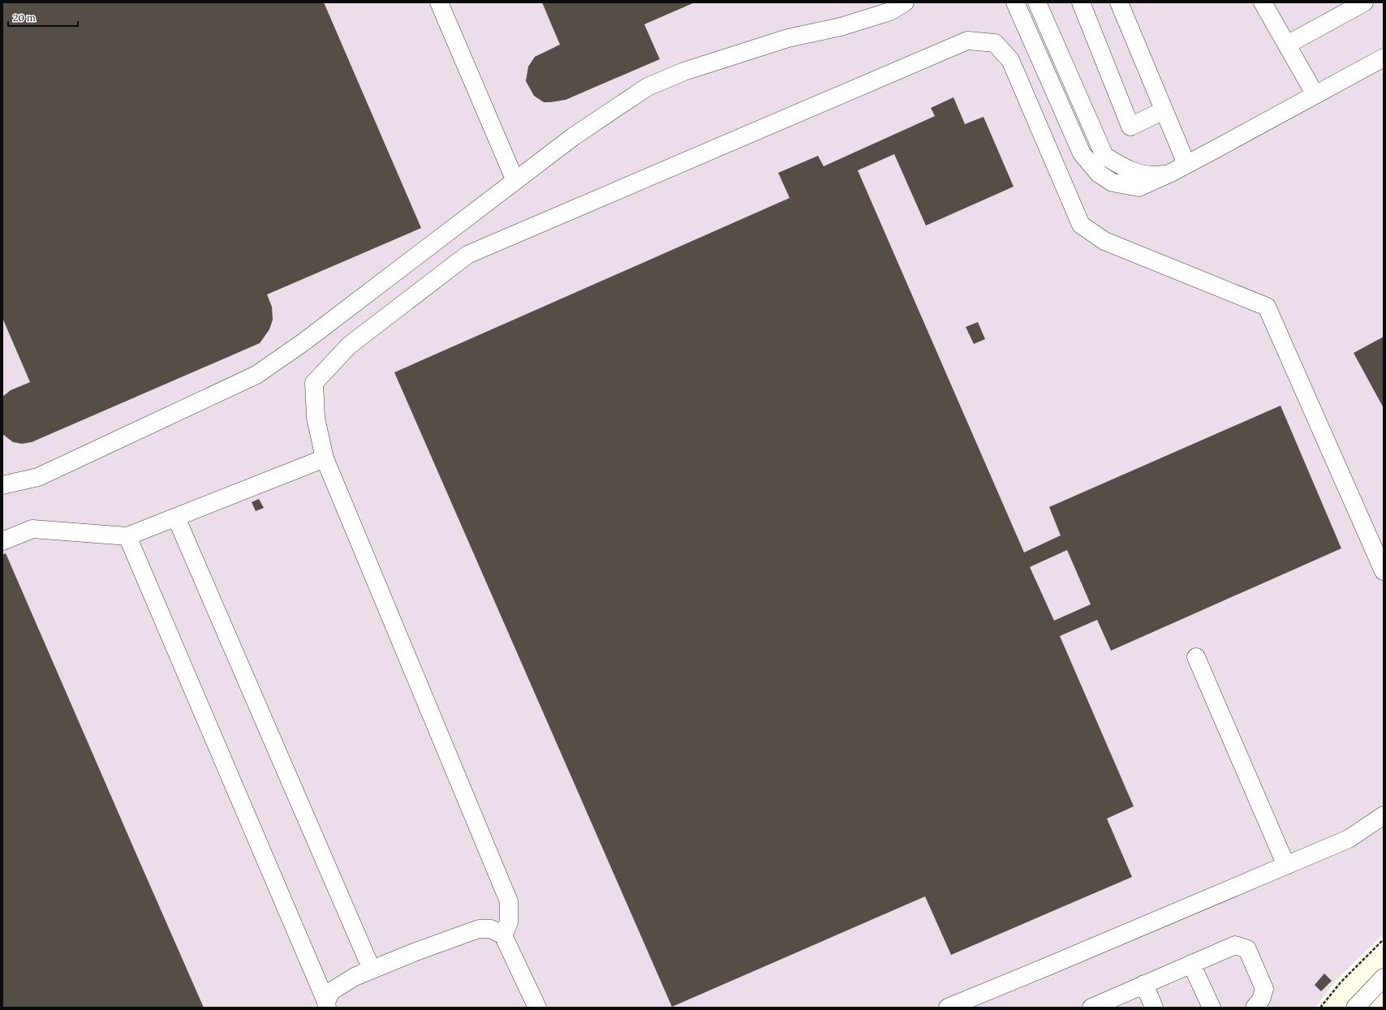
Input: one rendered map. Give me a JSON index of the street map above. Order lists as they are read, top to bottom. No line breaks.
{"scale_bar":"20 m"}
